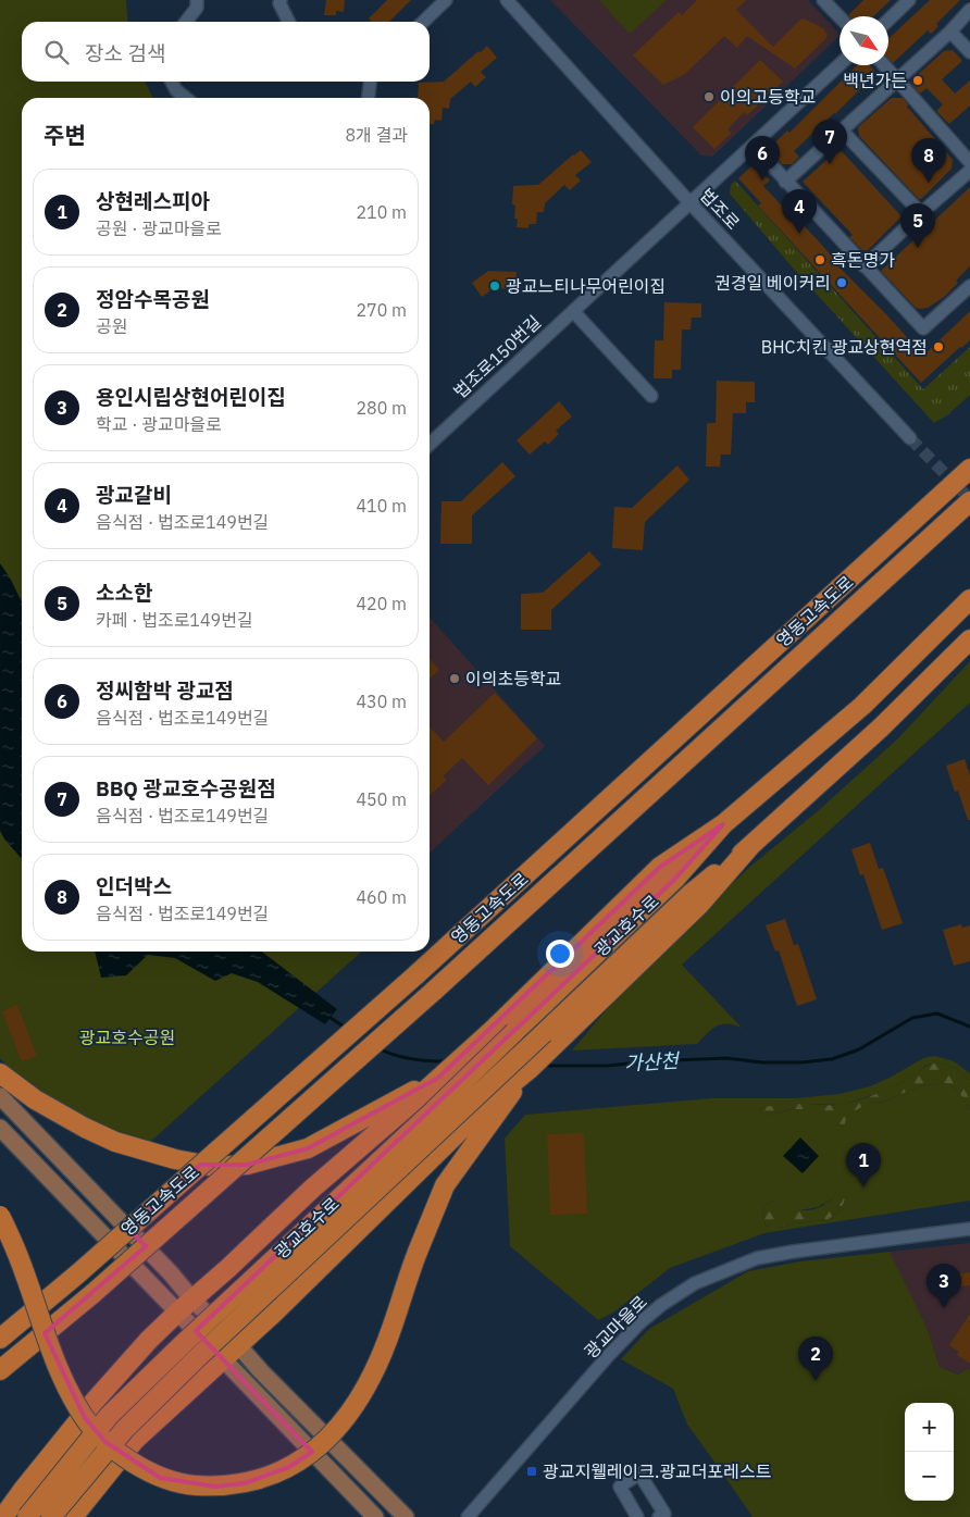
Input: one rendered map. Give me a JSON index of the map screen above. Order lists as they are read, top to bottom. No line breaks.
{"streets":{"highway":["영동고속도로","광교호수로"],"street":["법조로","법조로150번길","광교마을로"]},"crossings":[["법조로","법조로150번길"]],"water":["가산천"],"parks":["광교호수공원"],"places":{"other":["백년가든","이의고등학교","흑돈명가","권경일 베이커리","광교느티나무어린이집","BHC치킨 광교상현역점","이의초등학교"],"transit":["광교지웰레이크.광교더포레스트"]},"north":"bottom right","page":{"search":"장소 검색","heading":["주변","8개 결과"],"pins":["7","6","8","4","5","1","3","2"],"list":[{"mark":"1","name":"상현레스피아","note":"공원 · 광교마을로","value":"210 m"},{"mark":"2","name":"정암수목공원","note":"공원","value":"270 m"},{"mark":"3","name":"용인시립상현어린이집","note":"학교 · 광교마을로","value":"280 m"},{"mark":"4","name":"광교갈비","note":"음식점 · 법조로149번길","value":"410 m"},{"mark":"5","name":"소소한","note":"카페 · 법조로149번길","value":"420 m"},{"mark":"6","name":"정씨함박 광교점","note":"음식점 · 법조로149번길","value":"430 m"},{"mark":"7","name":"BBQ 광교호수공원점","note":"음식점 · 법조로149번길","value":"450 m"},{"mark":"8","name":"인더박스","note":"음식점 · 법조로149번길","value":"460 m"}],"map_buttons":["+","−"]}}
